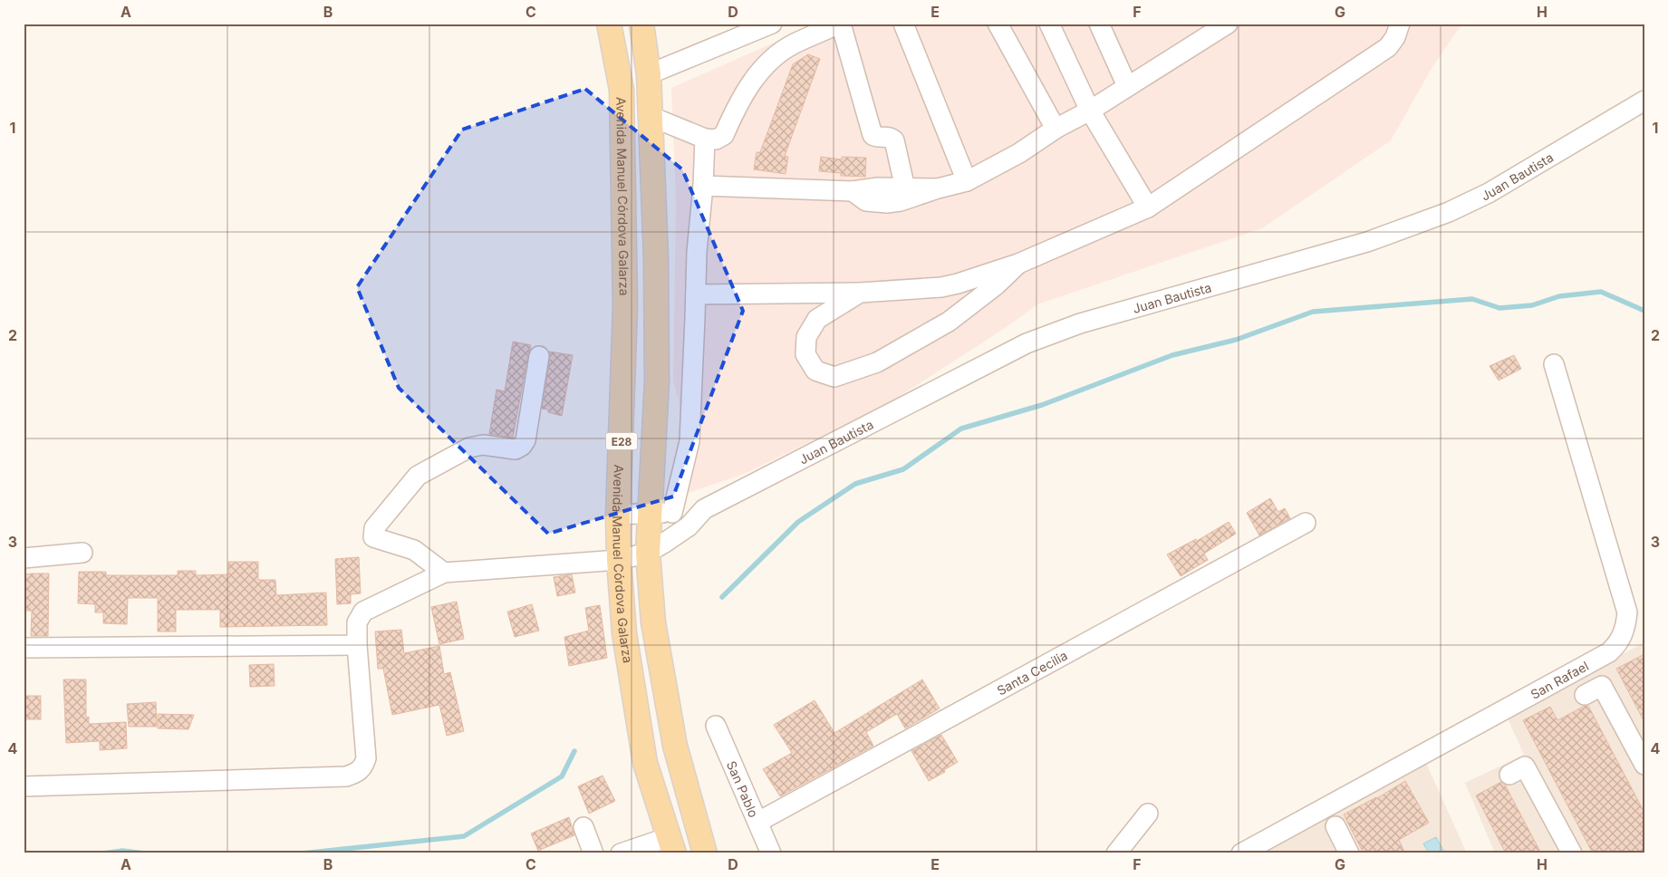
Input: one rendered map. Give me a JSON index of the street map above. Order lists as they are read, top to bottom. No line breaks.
{"streets":{"main road":["Avenida Manuel Córdova Galarza","E28"],"street":["Juan Bautista","Santa Cecilia","San Rafael","San Pablo"]},"crossings":[["Juan Bautista","Avenida Manuel Córdova Galarza"],["Santa Cecilia","San Pablo"]],"grid":{"columns":["A","B","C","D","E","F","G","H"],"rows":["1","2","3","4"]}}
